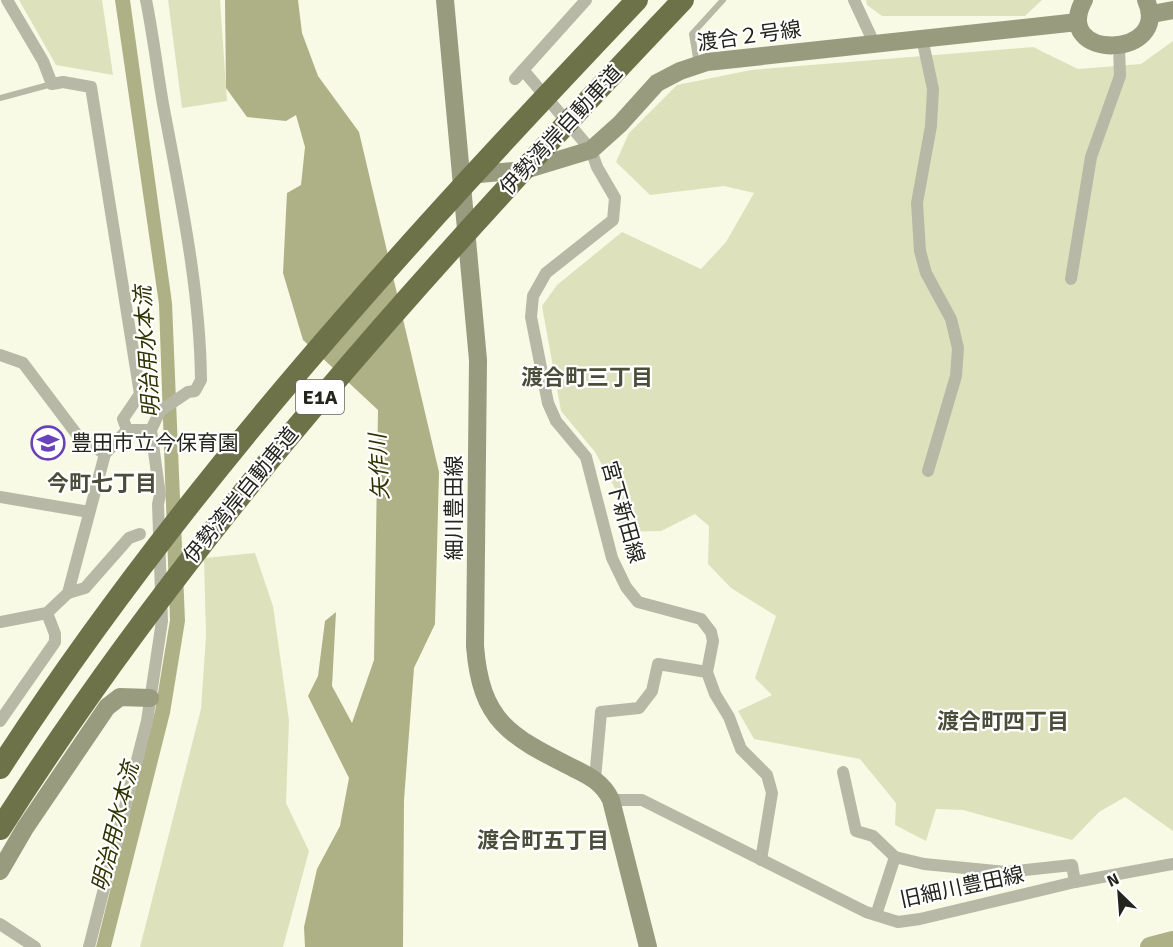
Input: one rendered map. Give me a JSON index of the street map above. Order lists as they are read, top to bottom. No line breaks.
{"streets":{"highway":["伊勢湾岸自動車道","E1A"],"street":["渡合２号線","細川豊田線","宮下新田線","旧細川豊田線"]},"crossings":[["渡合２号線","細川豊田線"],["渡合２号線","宮下新田線"],["細川豊田線","旧細川豊田線"]],"districts":["渡合町三丁目","今町七丁目","渡合町四丁目","渡合町五丁目"],"water":["明治用水本流","矢作川"],"places":{"school or university":["豊田市立今保育園"]},"north":"top left"}
